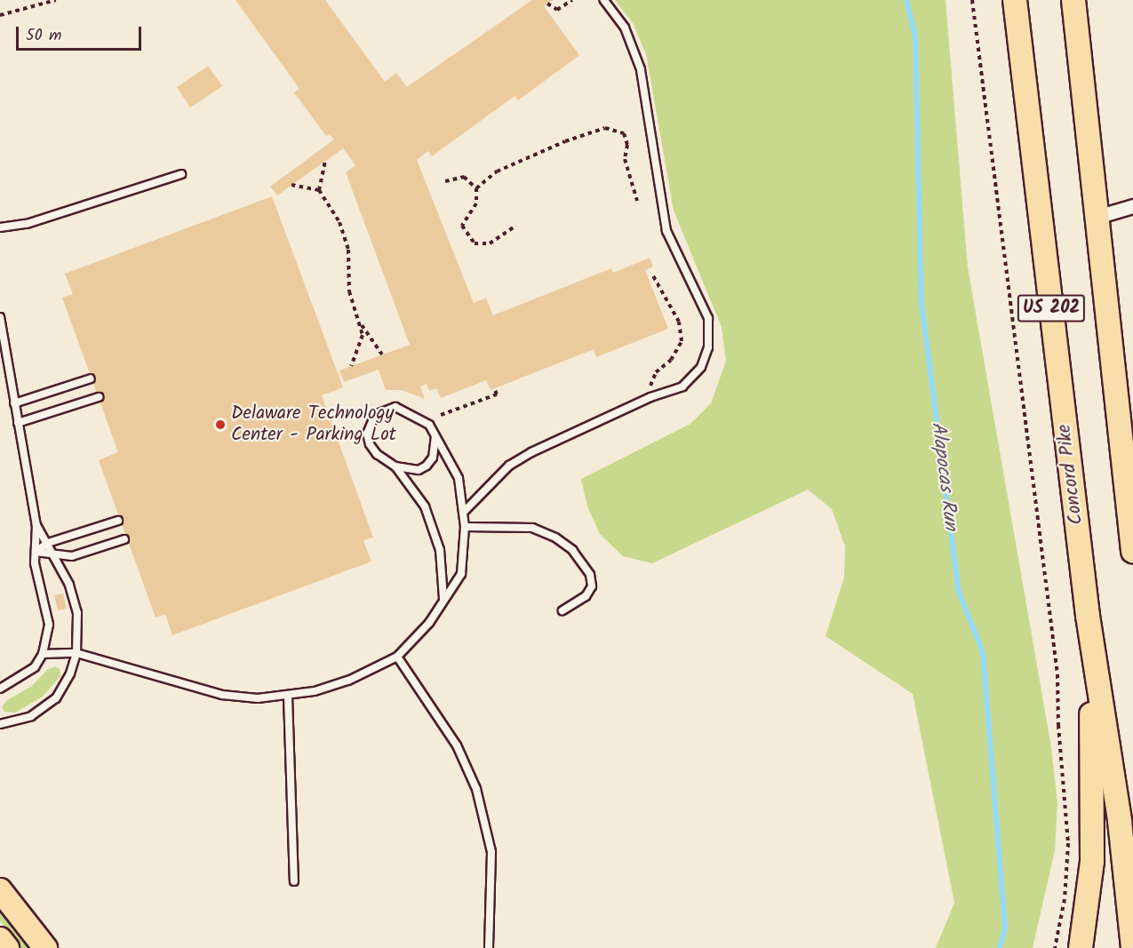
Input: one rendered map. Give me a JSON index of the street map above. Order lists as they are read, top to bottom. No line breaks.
{"streets":{"highway":["US 202","Concord Pike"]},"water":["Alapocas Run"],"places":["Delaware Technology Center - Parking Lot"],"scale_bar":"50 m"}
